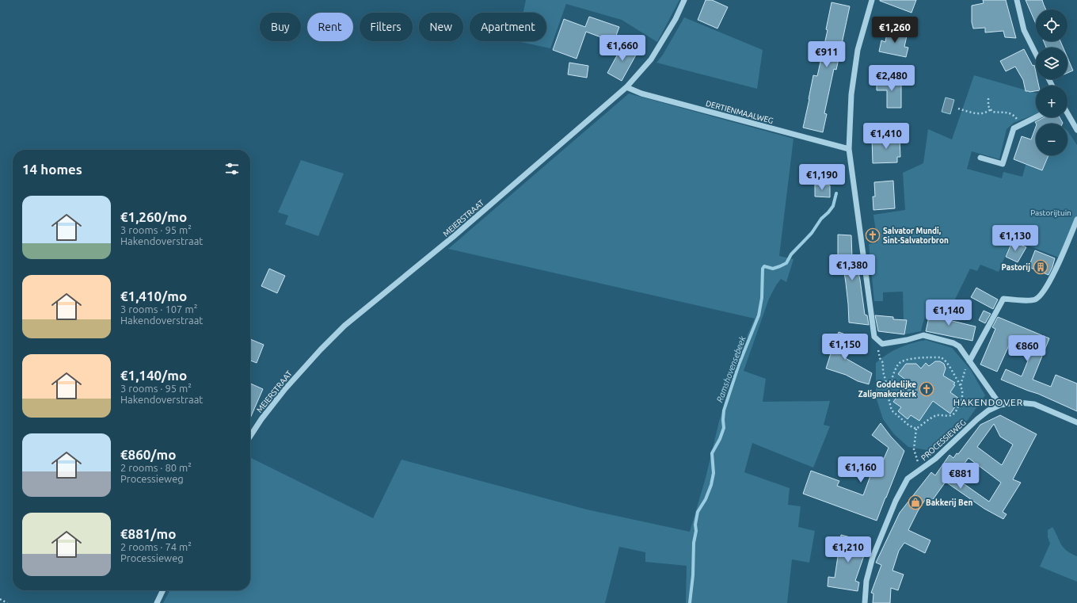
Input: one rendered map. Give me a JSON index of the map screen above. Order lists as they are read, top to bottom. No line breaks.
{"streets":{"street":["DERTIENMAALWEG","MEIERSTRAAT","PROCESSIEWEG"]},"crossings":[["DERTIENMAALWEG","MEIERSTRAAT"]],"districts":["HAKENDOVER"],"water":["Ramshovensebeek"],"parks":["Pastorijtuin"],"places":{"church":["Salvator Mundi, Sint-Salvatorbron","Goddelijke Zaligmakerkerk"],"building":["Pastorij"],"shop":["Bakkerij Ben"]},"page":{"map_buttons":["+","−"],"chip":["Buy","Rent","Filters","New","Apartment"],"price":["€1,260","€1,660","€911","€2,480","€1,410","€1,190","€1,130","€1,380","€1,140","€1,150","€860","€1,160","€881","€1,210"],"heading":"14 homes","list":[{"name":"€1,260/mo","note":"3 rooms · 95 m² · Hakendoverstraat"},{"name":"€1,410/mo","note":"3 rooms · 107 m² · Hakendoverstraat"},{"name":"€1,140/mo","note":"3 rooms · 95 m² · Hakendoverstraat"},{"name":"€860/mo","note":"2 rooms · 80 m² · Processieweg"},{"name":"€881/mo","note":"2 rooms · 74 m² · Processieweg"}]}}
